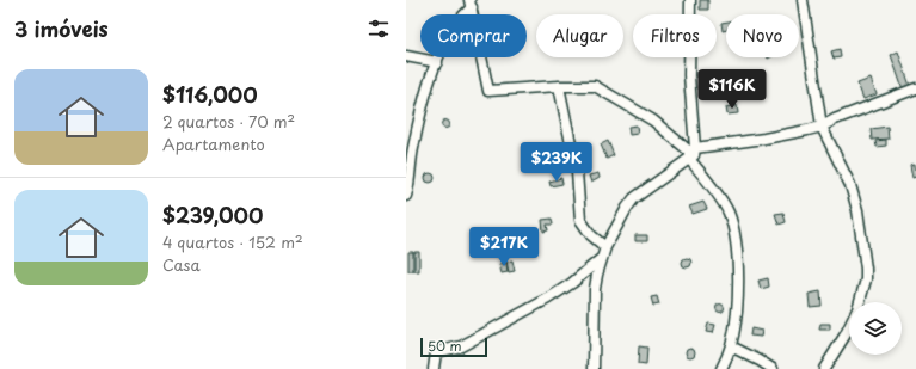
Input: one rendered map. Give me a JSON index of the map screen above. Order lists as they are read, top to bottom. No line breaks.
{"scale_bar":"50 m","page":{"heading":"3 imóveis","chip":["Comprar","Alugar","Filtros","Novo"],"list":[{"name":"$116,000","note":"2 quartos · 70 m² · Apartamento"},{"name":"$239,000","note":"4 quartos · 152 m² · Casa"}],"price":["$116K","$239K","$217K"],"scale":"50 m"}}
